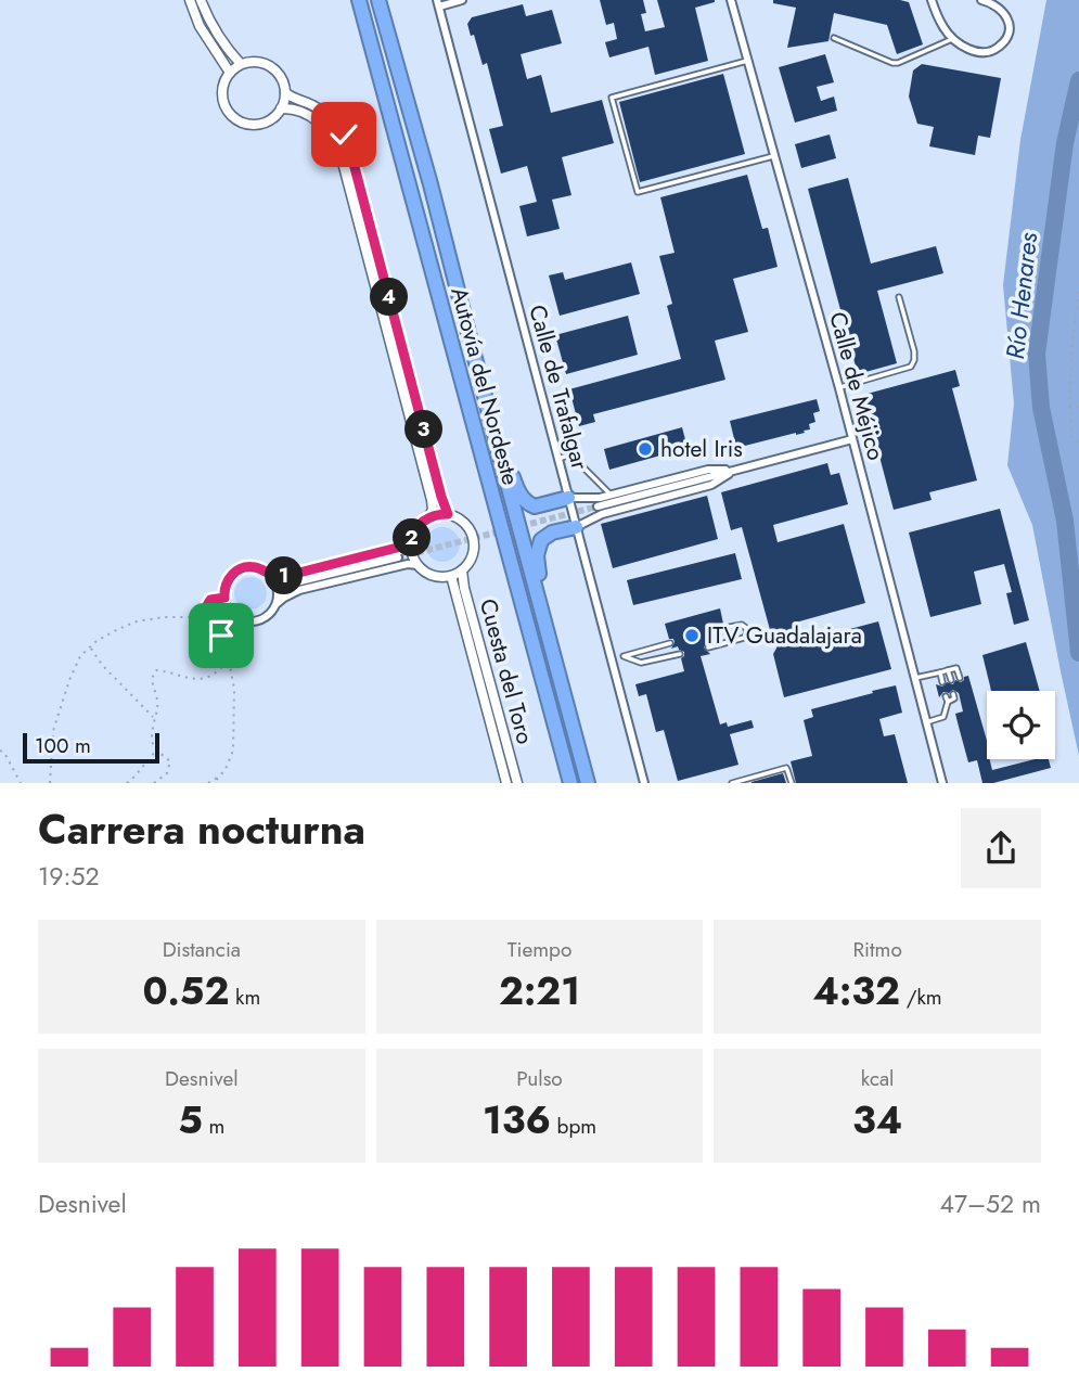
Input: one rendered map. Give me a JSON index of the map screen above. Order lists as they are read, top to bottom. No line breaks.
{"streets":{"highway":["Autovía del Nordeste"],"street":["Calle de Méjico","Calle de Trafalgar","Cuesta del Toro"]},"water":["Río Henares"],"places":["hotel Iris","ITV Guadalajara"],"scale_bar":"100 m","page":{"pins":["4","3","2","1"],"scale":"100 m","heading":["Carrera nocturna","19:52"],"stats":[["Distancia","0.52 km"],["Tiempo","2:21"],["Ritmo","4:32 /km"],["Desnivel","5 m"],["Pulso","136 bpm"],["kcal","34"]],"chart":["Desnivel","47–52 m"]}}
